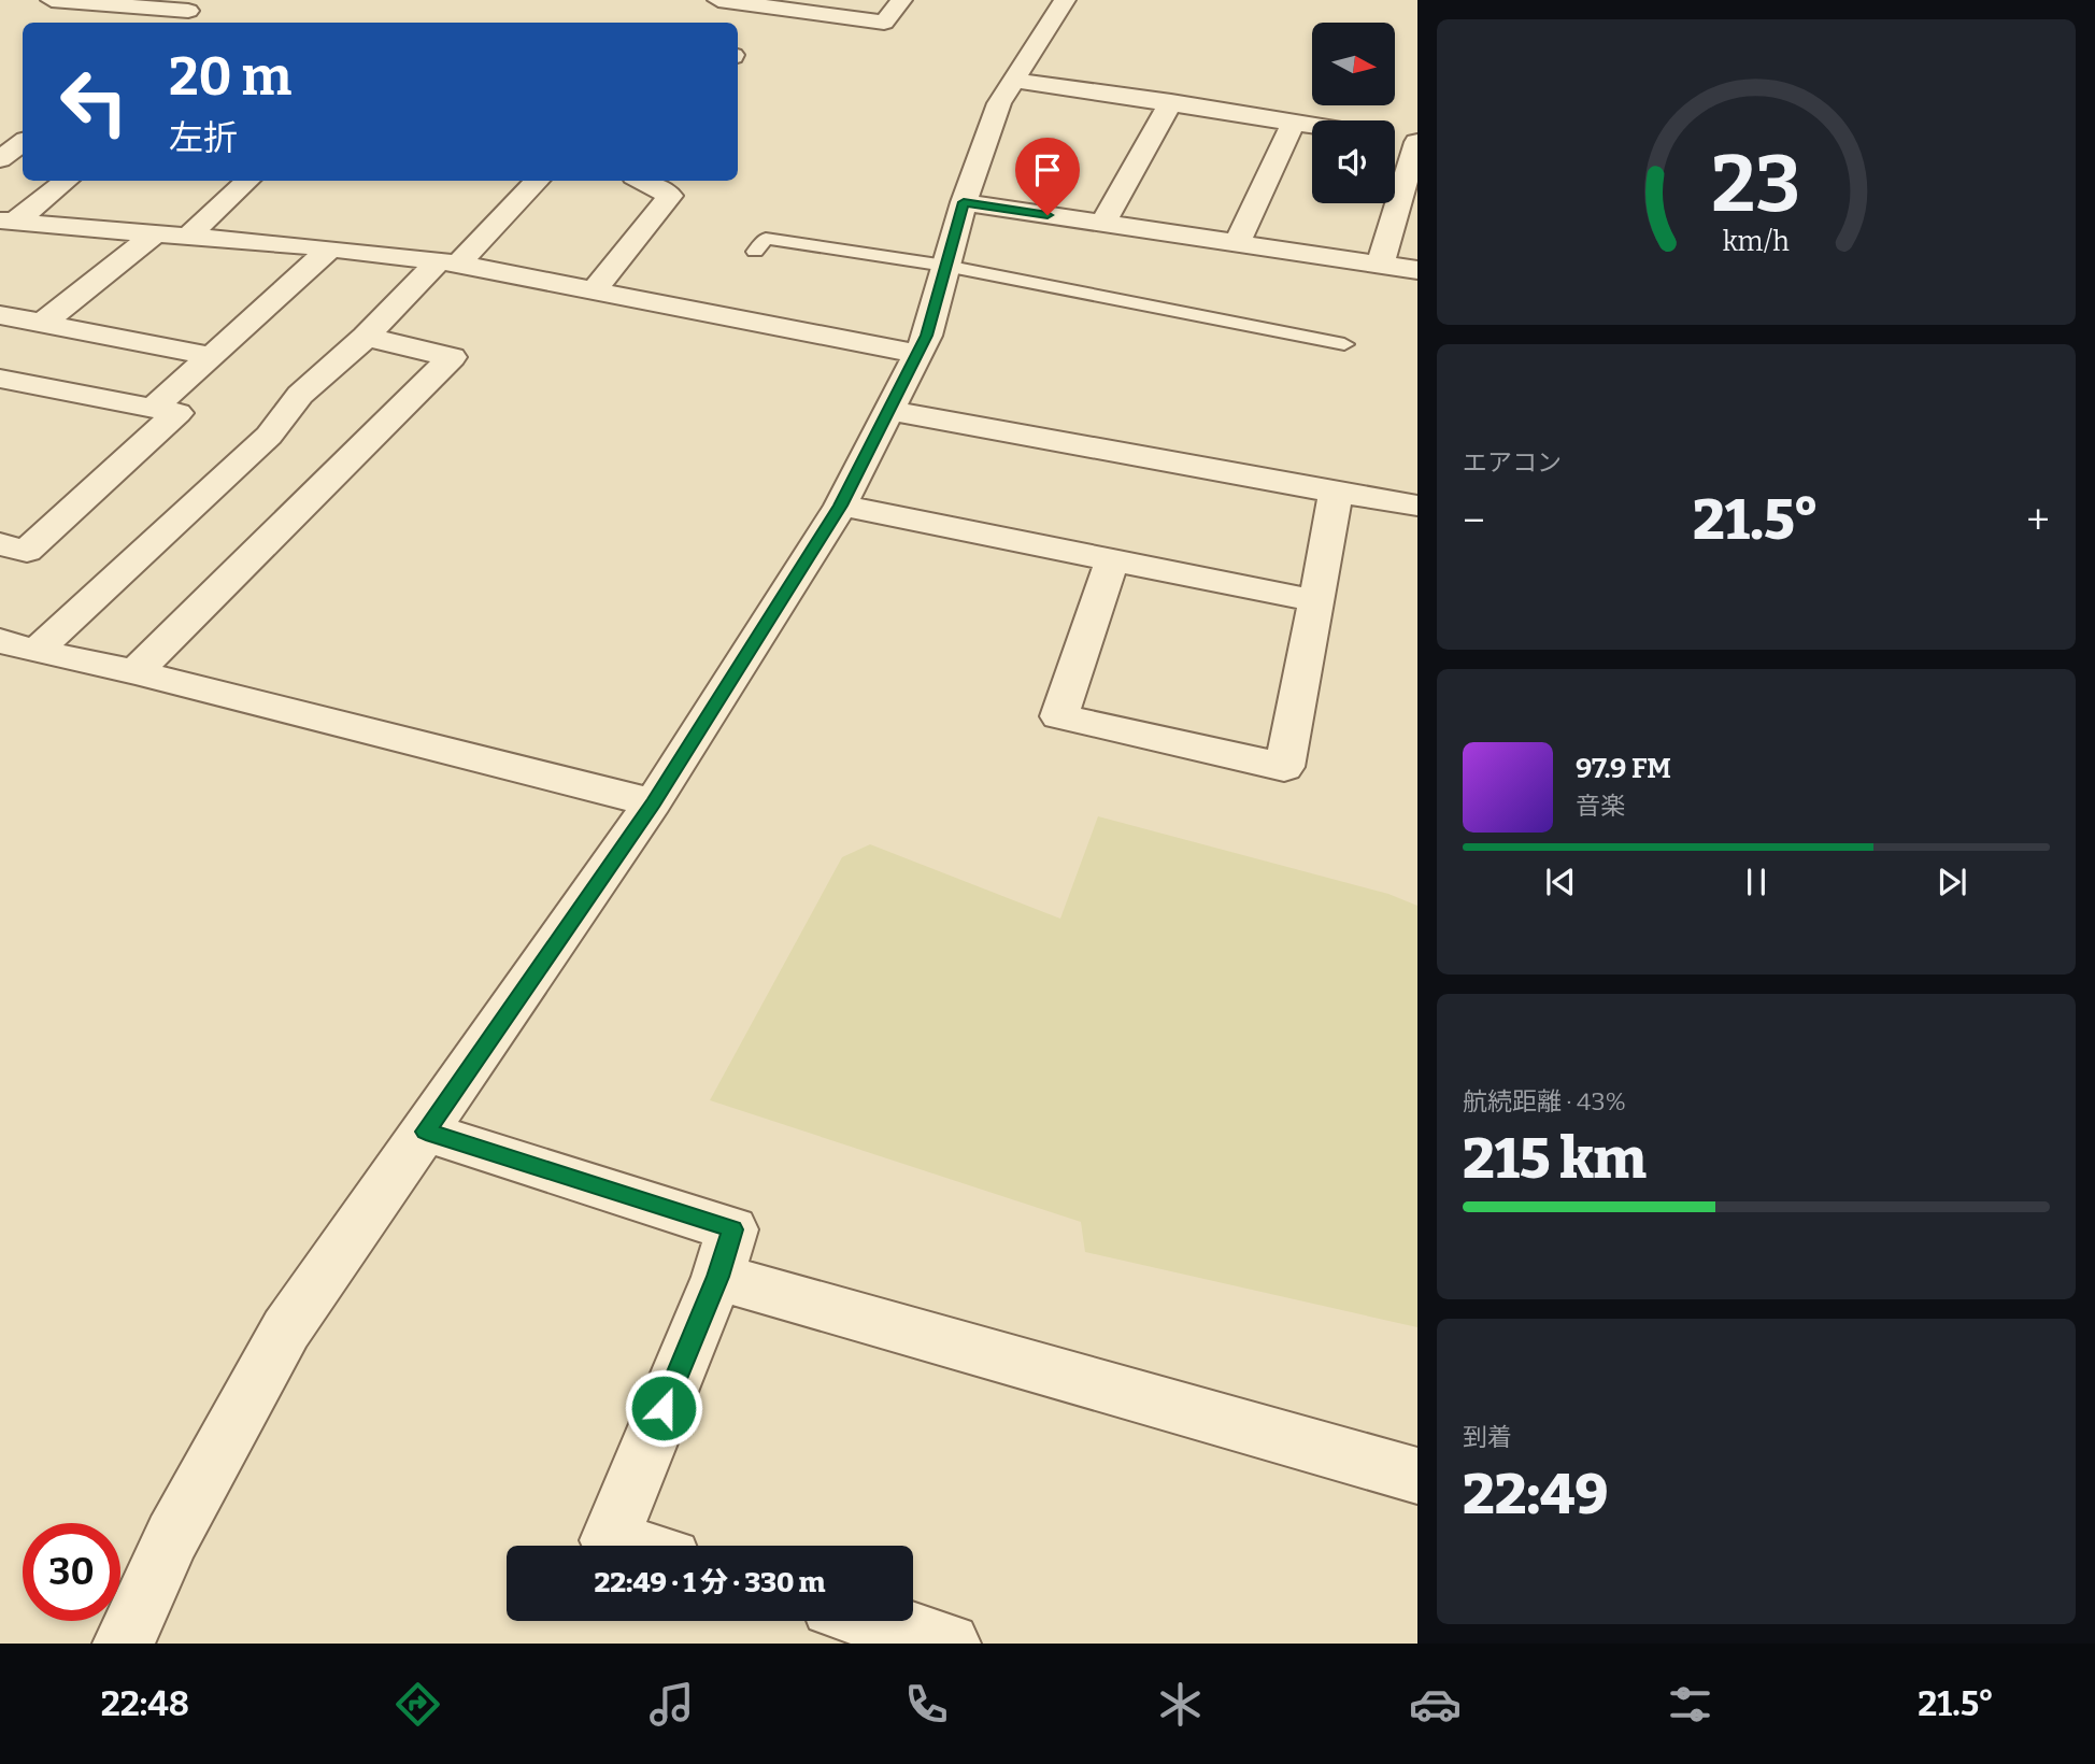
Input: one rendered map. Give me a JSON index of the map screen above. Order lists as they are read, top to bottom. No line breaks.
{"north":"right","page":{"turn":["20 m","左折"],"tile":["エアコン",["航続距離 · 43%","215 km"],["到着","22:49"]],"heat":["−","21.5°","+"],"song":["97.9 FM","音楽"],"limit":"30","trip":"22:49 · 1 分 · 330 m","tabs":["22:48","21.5°"],"gauge":["23","km/h"]}}
